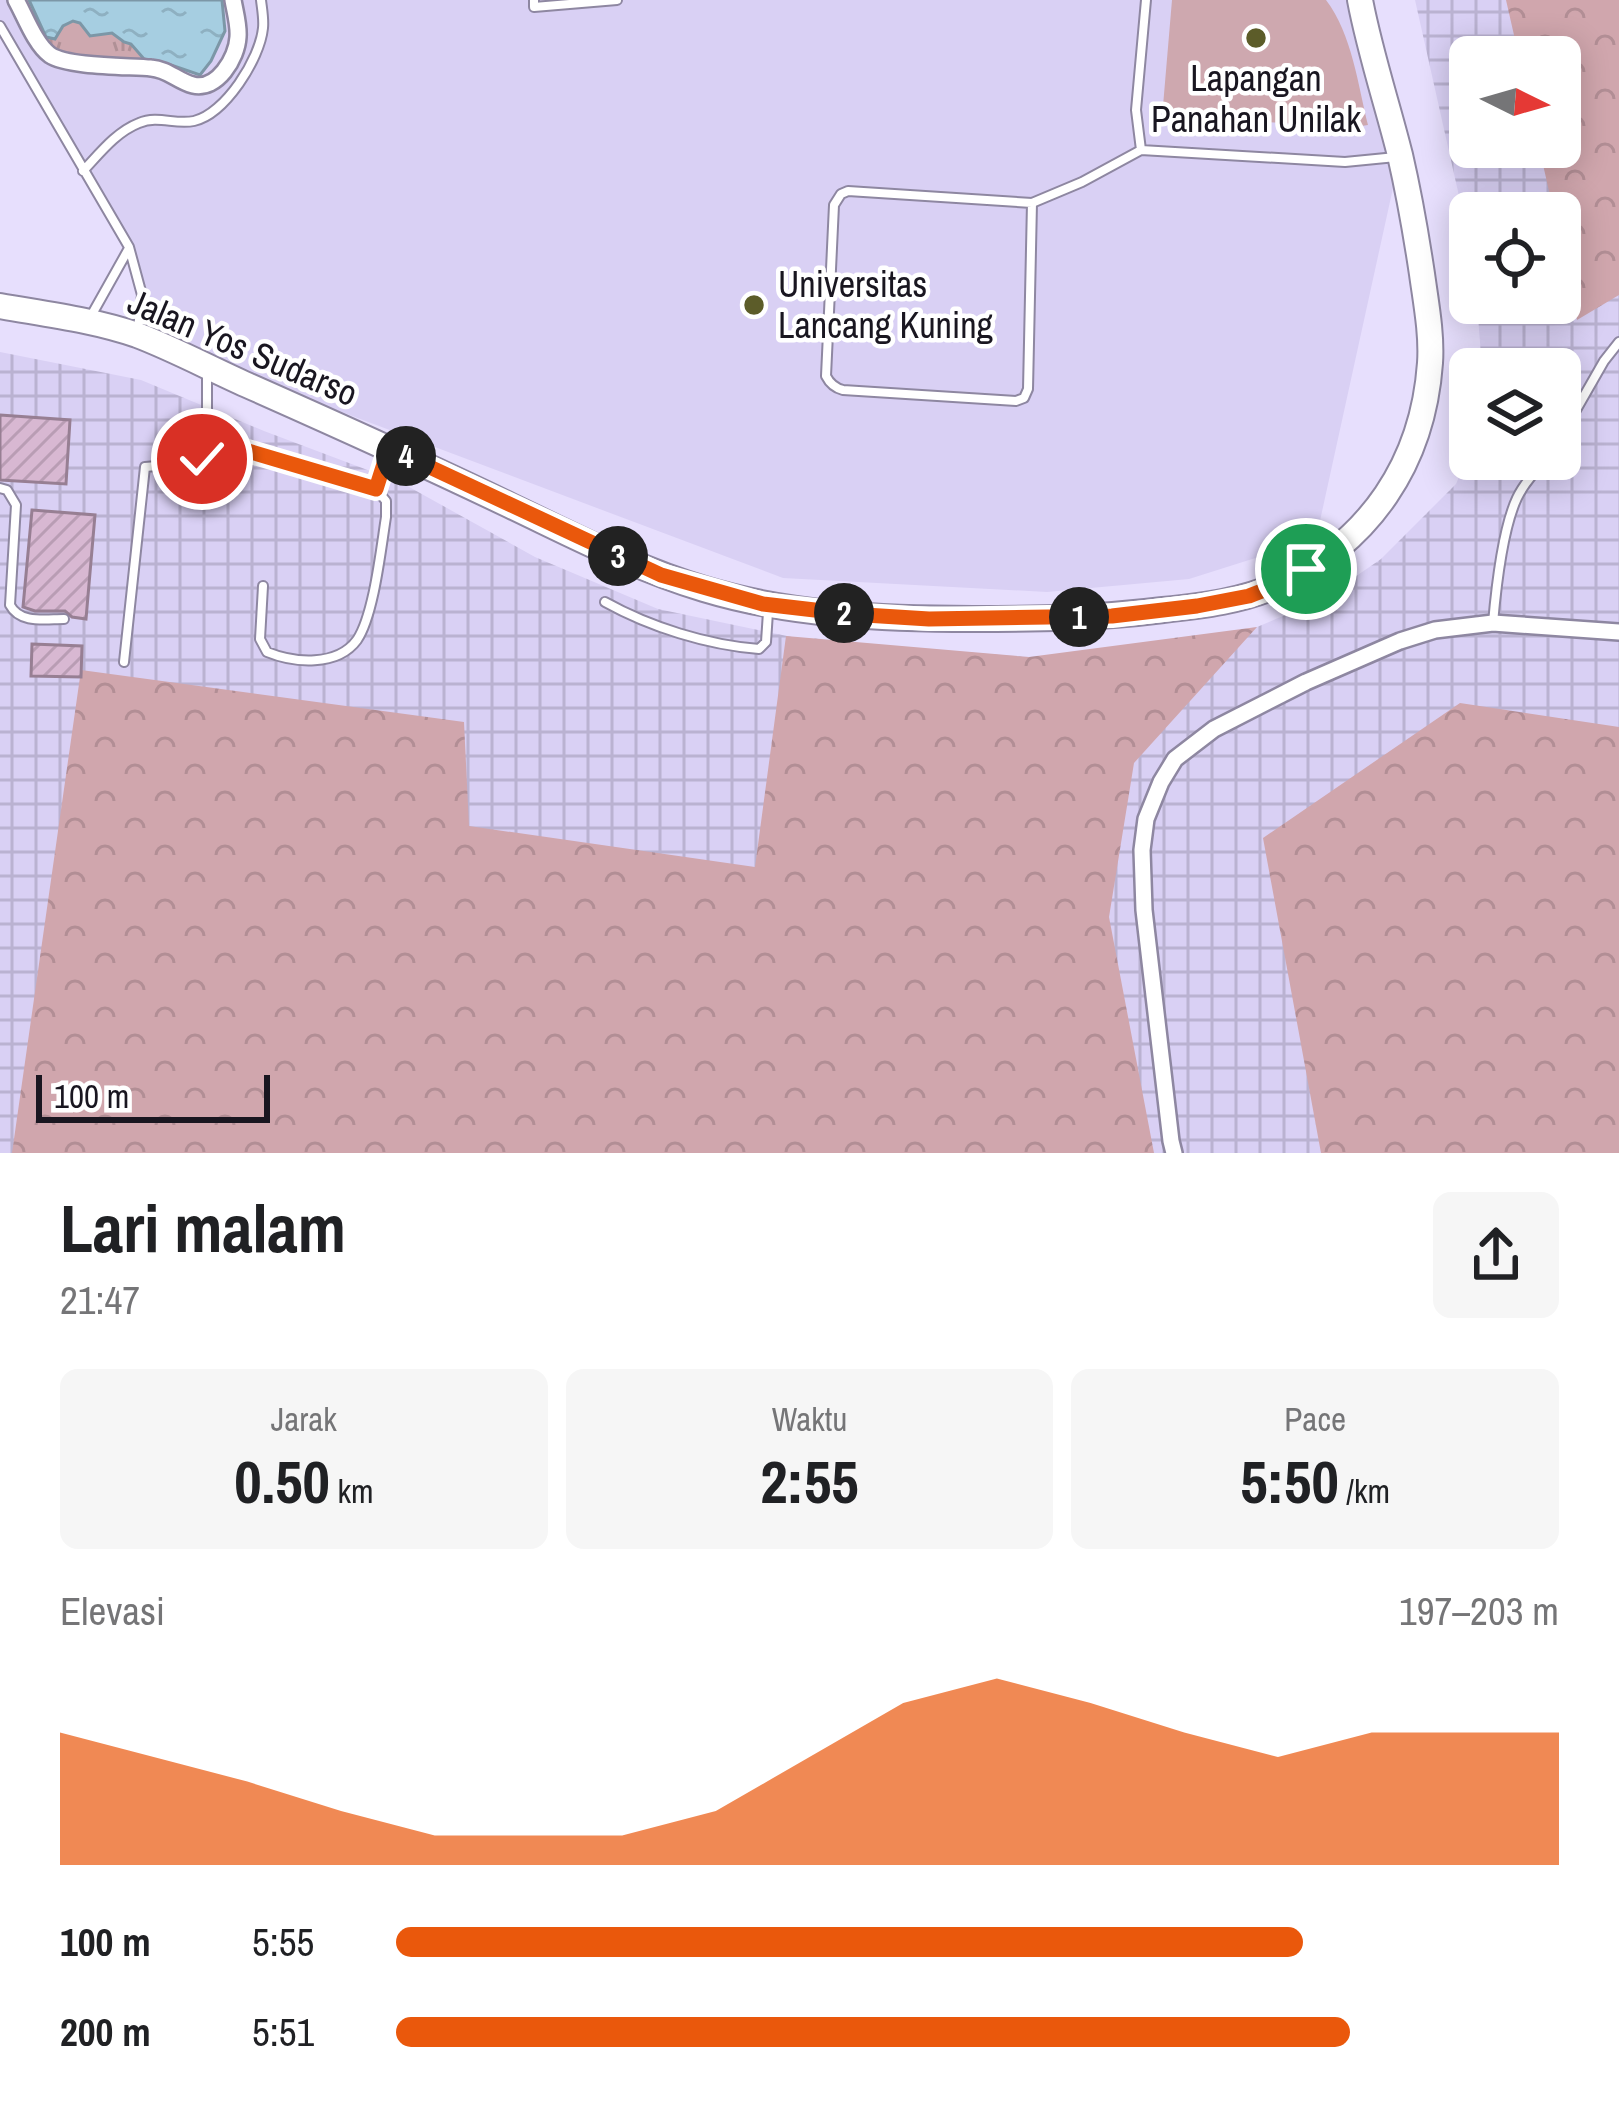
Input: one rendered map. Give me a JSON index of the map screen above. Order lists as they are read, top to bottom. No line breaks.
{"streets":{"main road":["Jalan Yos Sudarso"]},"places":["Lapangan Panahan Unilak","Universitas Lancang Kuning"],"scale_bar":"100 m","north":"right","page":{"pins":["4","3","2","1"],"scale":"100 m","heading":["Lari malam","21:47"],"stats":[["Jarak","0.50 km"],["Waktu","2:55"],["Pace","5:50 /km"]],"chart":["Elevasi","197–203 m"],"list":[{"name":"100 m","note":"5:55"},{"name":"200 m","note":"5:51"}]}}
